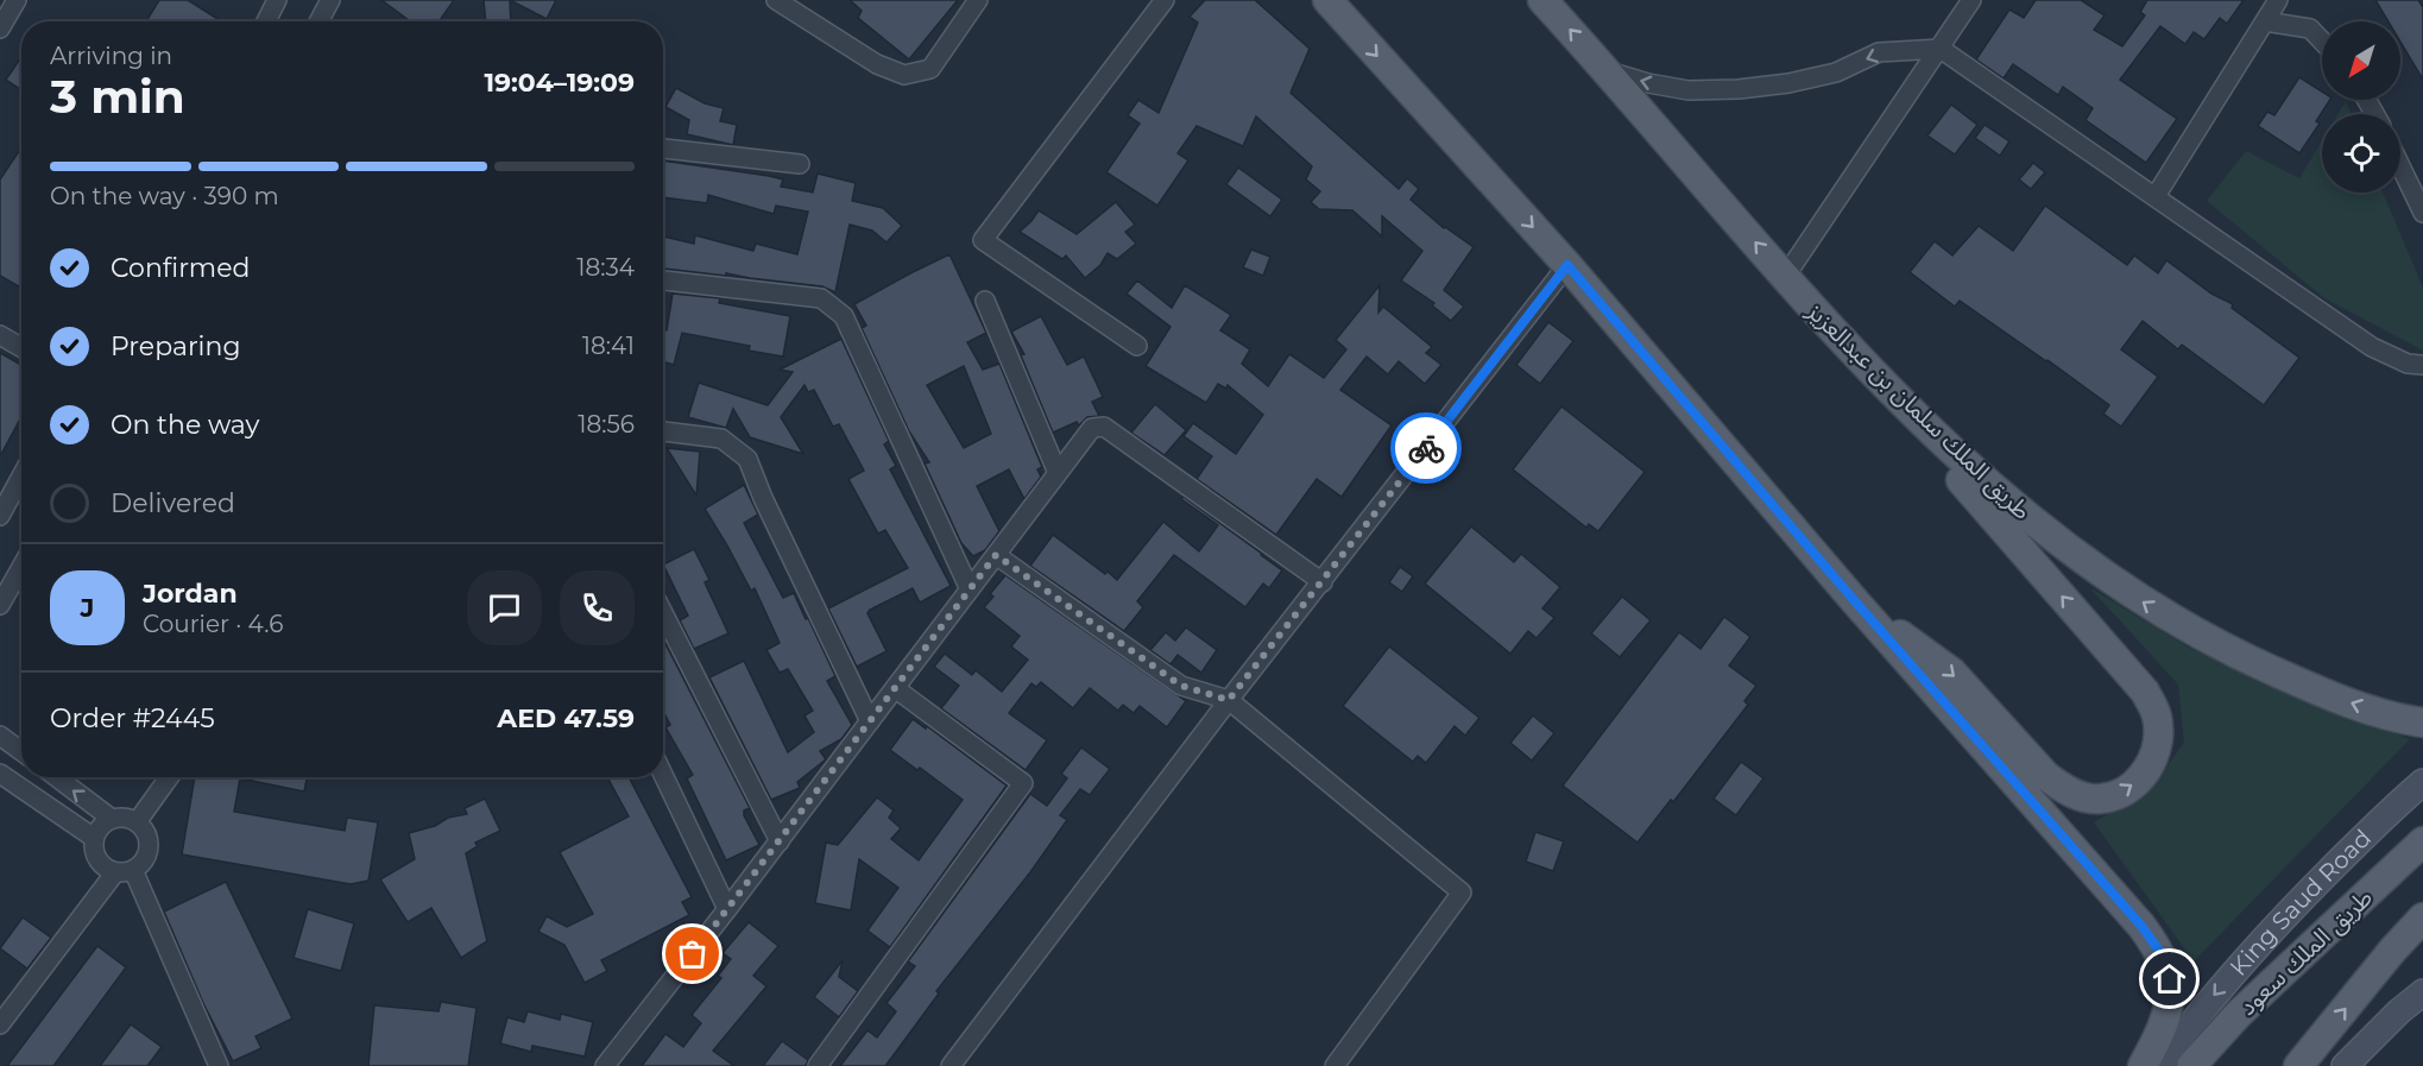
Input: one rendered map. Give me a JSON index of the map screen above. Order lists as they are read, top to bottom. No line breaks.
{"streets":{"main road":["طريق الملك سلمان بن عبدالعزيز","King Saud Road","طريق الملك سعود"]},"north":"bottom left","page":{"heading":["3 min","Arriving in","19:04–19:09"],"panel":["Jordan","Courier · 4.6","Order #2445","AED 47.59"],"bar":"On the way · 390 m","list":[["Confirmed","18:34"],["Preparing","18:41"],["On the way","18:56"],"Delivered"],"round":"J"}}
